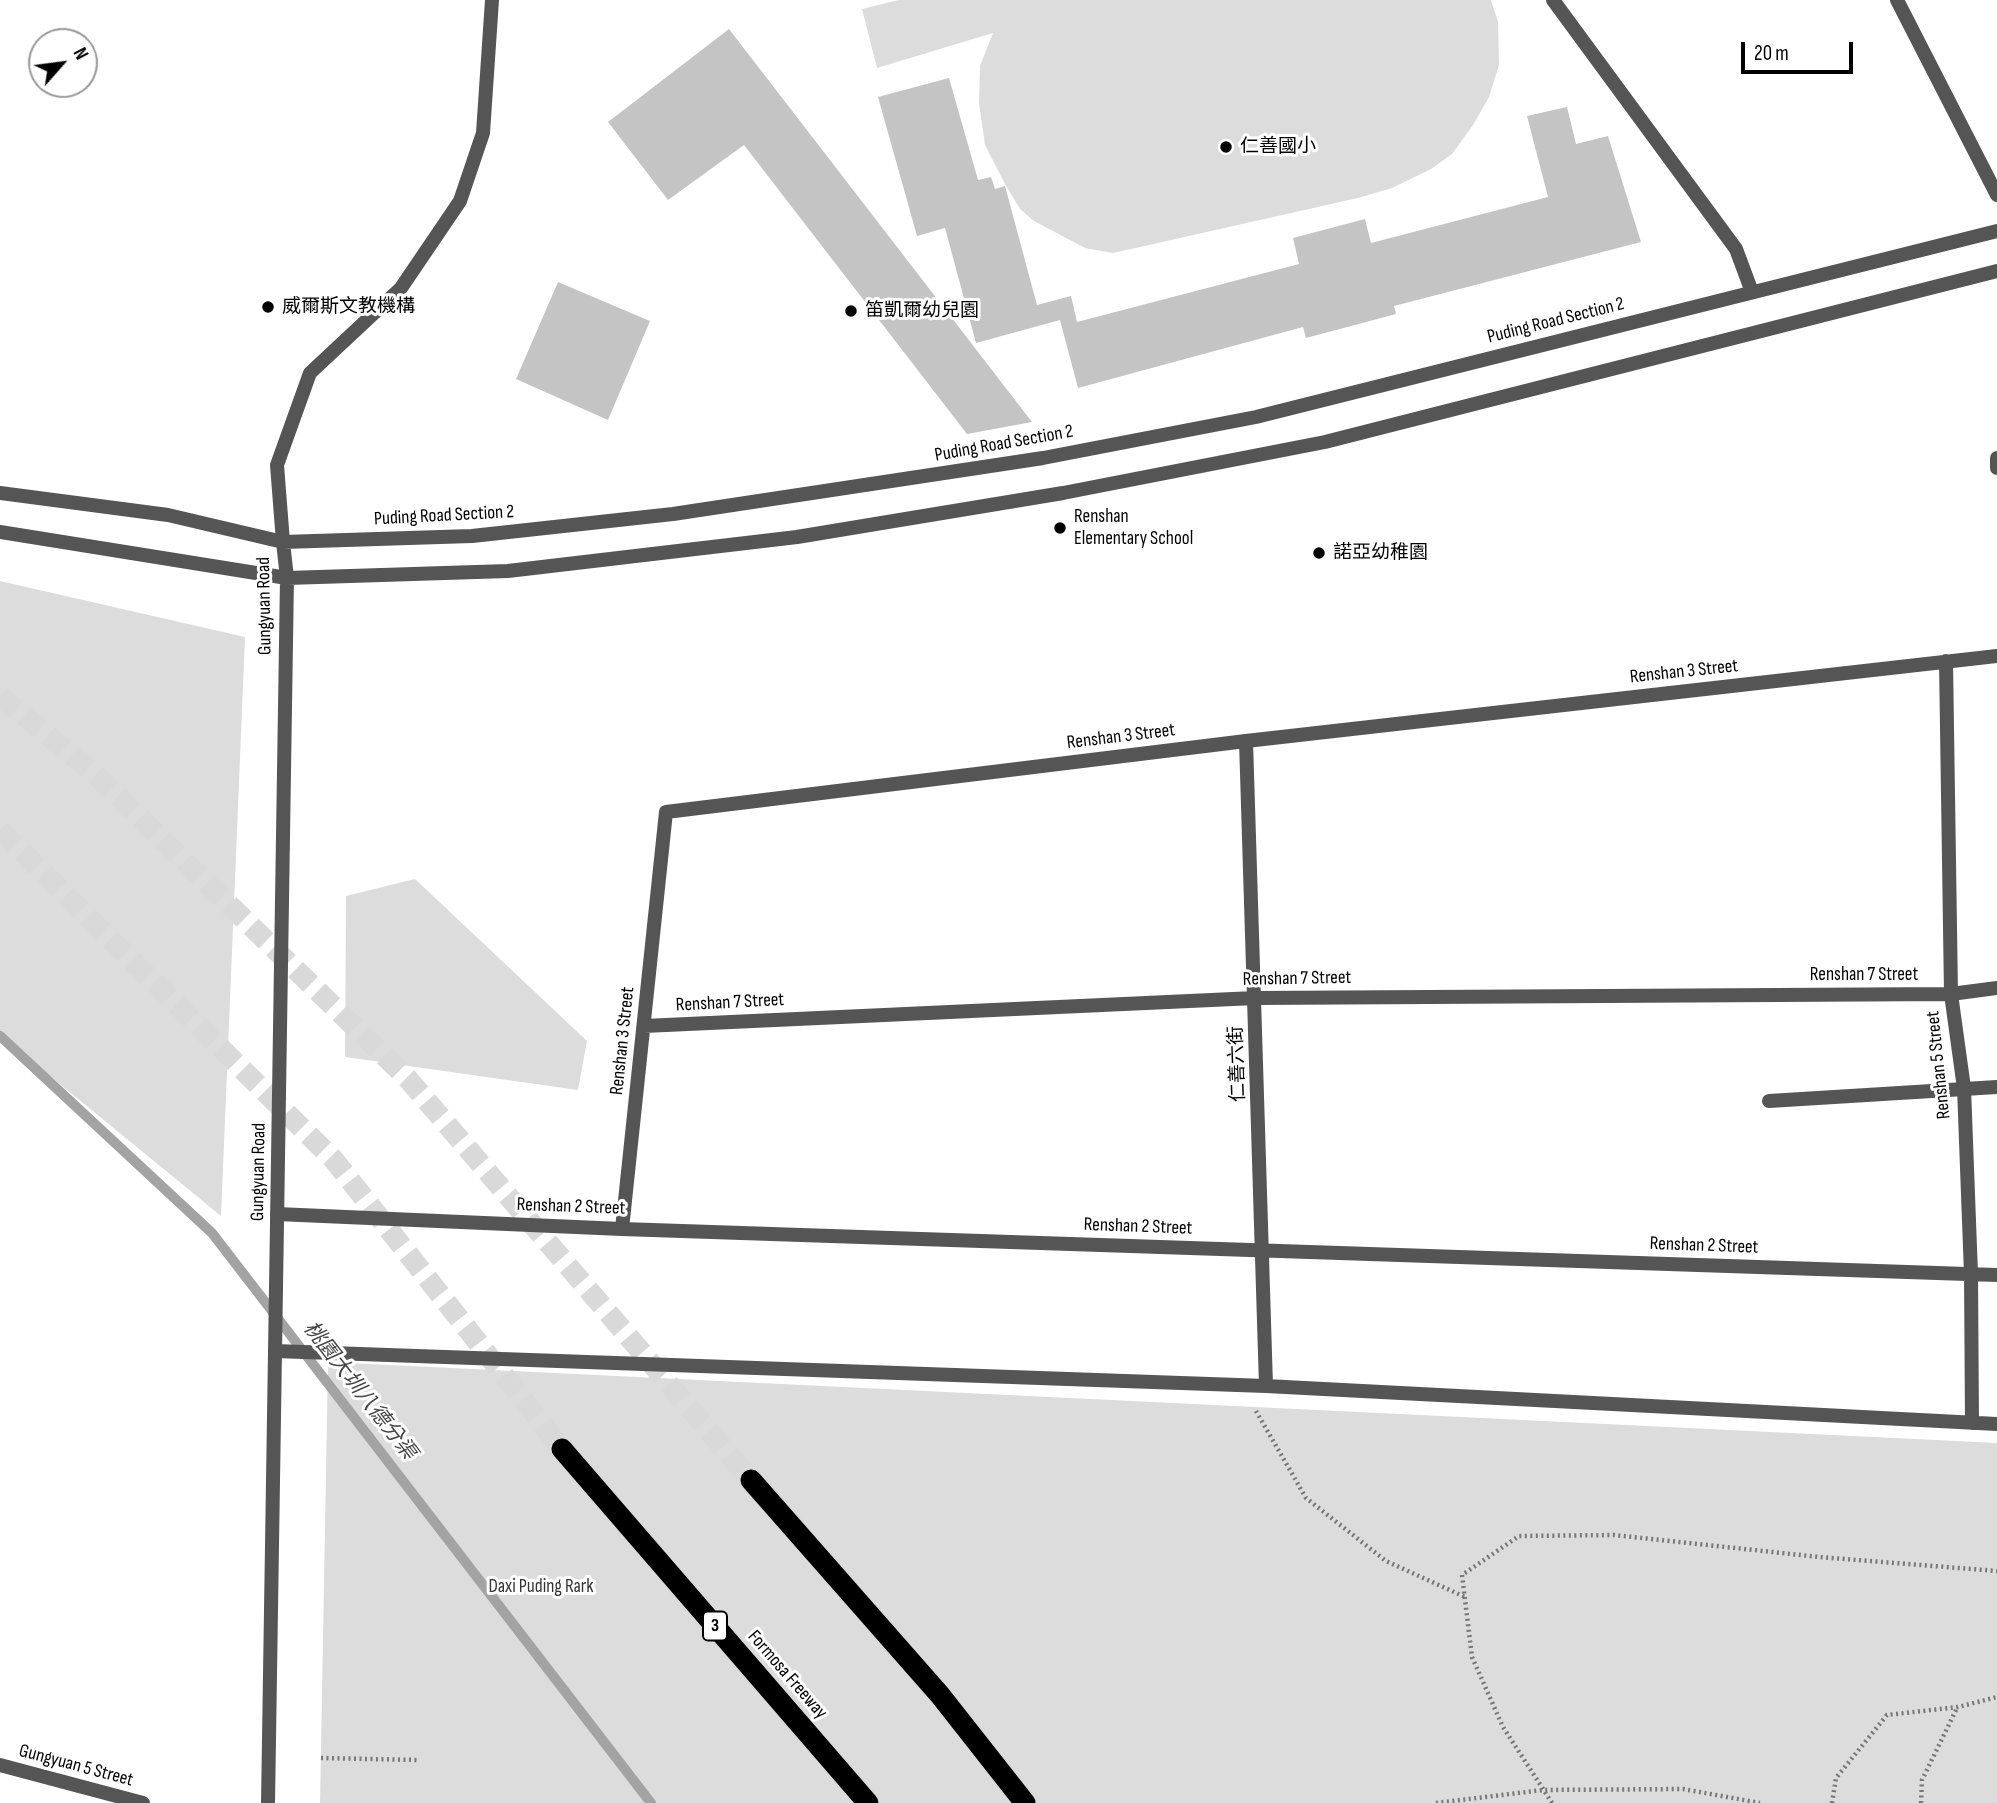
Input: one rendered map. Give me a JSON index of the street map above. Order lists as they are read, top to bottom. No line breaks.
{"streets":{"highway":["3","Formosa Freeway"],"street":["Puding Road Section 2","Gungyuan Road","Renshan 3 Street","Renshan 7 Street","仁善六街","Renshan 5 Street","Renshan 2 Street","Gungyuan 5 Street"]},"crossings":[["Puding Road Section 2","Gungyuan Road"],["Gungyuan Road","Renshan 2 Street"],["Renshan 3 Street","Renshan 7 Street"],["Renshan 3 Street","仁善六街"],["Renshan 3 Street","Renshan 5 Street"],["Renshan 3 Street","Renshan 2 Street"],["Renshan 7 Street","仁善六街"],["Renshan 7 Street","Renshan 5 Street"],["仁善六街","Renshan 2 Street"],["Renshan 5 Street","Renshan 2 Street"]],"water":["桃園大圳八德分渠"],"parks":["Daxi Puding Rark"],"places":["仁善國小","威爾斯文教機構","笛凱爾幼兒園","Renshan Elementary School","諾亞幼稚園"],"scale_bar":"20 m","north":"top right"}
